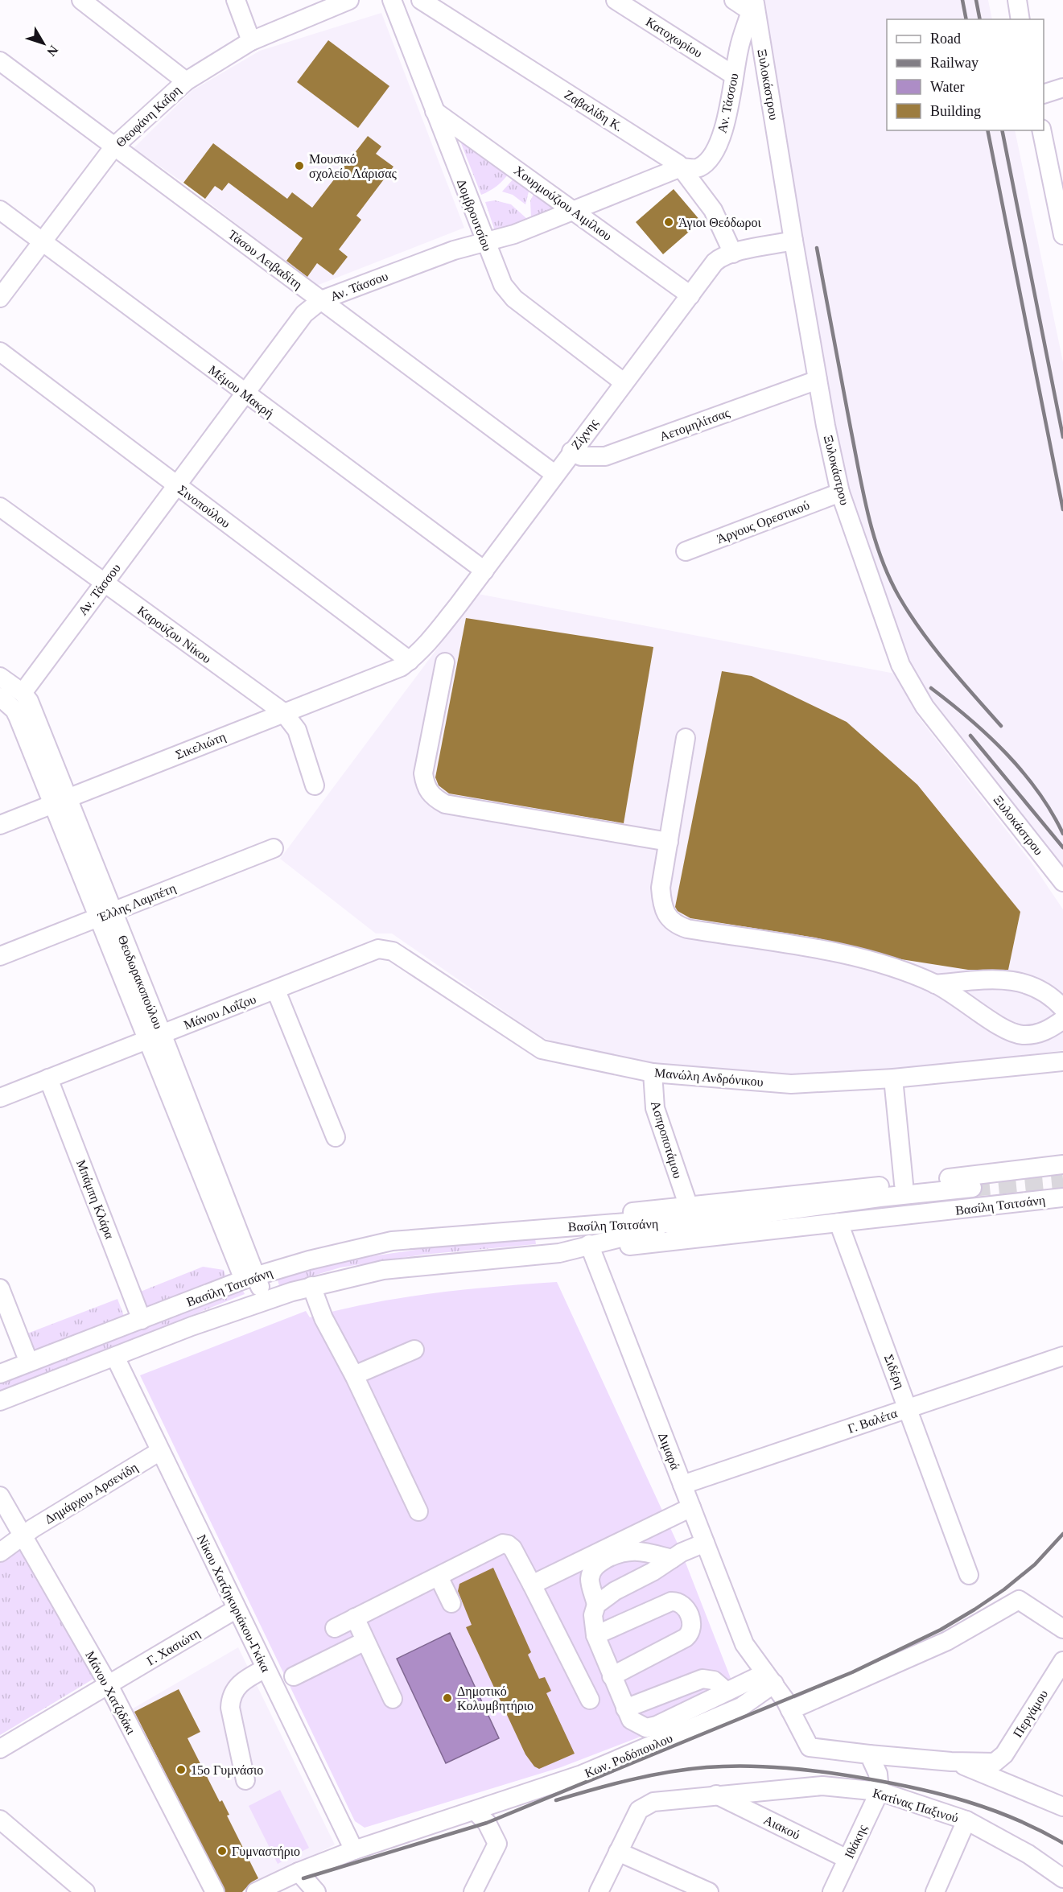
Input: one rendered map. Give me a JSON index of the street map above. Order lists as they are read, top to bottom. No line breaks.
{"streets":{"street":["Κατοχωρίου","Ξυλοκάστρου","Αν. Τάσσου","Ζαβαλίδη Κ.","Θεοφάνη Καΐρη","Χουρμούζιου Αιμίλιου","Δομβρουτσίου","Τάσου Λειβαδίτη","Μέμου Μακρή","Αετομηλίτσας","Ζίχνης","Σινοπούλου","Άργους Ορεστικού","Καρούζου Νίκου","Σικελιώτη","Έλλης Λαμπέτη","Θεοδωρακοπούλου","Μάνου Λοΐζου","Μανώλη Ανδρόνικου","Ασπροποτάμου","Μπάμπη Κλάρα","Βασίλη Τσιτσάνη","Σιδέρη","Γ. Βαλέτα","Διμαρά","Δημάρχου Αρσενίδη","Νίκου Χατζηκυριάκου-Γκίκα","Γ. Χασιώτη","Μάνου Χατζιδάκι","Περγάμου","Κων. Ροδόπουλου","Κατίνας Παξινού","Αιακού","Ιθάκης"]},"crossings":[["Κατοχωρίου","Αν. Τάσσου"],["Ξυλοκάστρου","Αν. Τάσσου"],["Ξυλοκάστρου","Αετομηλίτσας"],["Ξυλοκάστρου","Ζίχνης"],["Ξυλοκάστρου","Άργους Ορεστικού"],["Αν. Τάσσου","Ζαβαλίδη Κ."],["Αν. Τάσσου","Χουρμούζιου Αιμίλιου"],["Αν. Τάσσου","Δομβρουτσίου"],["Αν. Τάσσου","Τάσου Λειβαδίτη"],["Αν. Τάσσου","Μέμου Μακρή"],["Αν. Τάσσου","Σινοπούλου"],["Αν. Τάσσου","Καρούζου Νίκου"],["Ζαβαλίδη Κ.","Ζίχνης"],["Θεοφάνη Καΐρη","Τάσου Λειβαδίτη"],["Θεοφάνη Καΐρη","Μέμου Μακρή"],["Χουρμούζιου Αιμίλιου","Δομβρουτσίου"],["Χουρμούζιου Αιμίλιου","Ζίχνης"],["Δομβρουτσίου","Ζίχνης"],["Τάσου Λειβαδίτη","Ζίχνης"],["Μέμου Μακρή","Ζίχνης"],["Αετομηλίτσας","Ζίχνης"],["Ζίχνης","Σινοπούλου"],["Ζίχνης","Σικελιώτη"],["Σινοπούλου","Σικελιώτη"],["Καρούζου Νίκου","Σικελιώτη"],["Σικελιώτη","Θεοδωρακοπούλου"],["Έλλης Λαμπέτη","Θεοδωρακοπούλου"],["Θεοδωρακοπούλου","Μάνου Λοΐζου"],["Θεοδωρακοπούλου","Βασίλη Τσιτσάνη"],["Μάνου Λοΐζου","Μανώλη Ανδρόνικου"],["Μάνου Λοΐζου","Μπάμπη Κλάρα"],["Μανώλη Ανδρόνικου","Ασπροποτάμου"],["Μπάμπη Κλάρα","Βασίλη Τσιτσάνη"],["Βασίλη Τσιτσάνη","Σιδέρη"],["Βασίλη Τσιτσάνη","Διμαρά"],["Βασίλη Τσιτσάνη","Νίκου Χατζηκυριάκου-Γκίκα"],["Σιδέρη","Γ. Βαλέτα"],["Γ. Βαλέτα","Διμαρά"],["Διμαρά","Κων. Ροδόπουλου"],["Δημάρχου Αρσενίδη","Νίκου Χατζηκυριάκου-Γκίκα"],["Δημάρχου Αρσενίδη","Μάνου Χατζιδάκι"],["Νίκου Χατζηκυριάκου-Γκίκα","Γ. Χασιώτη"],["Νίκου Χατζηκυριάκου-Γκίκα","Κων. Ροδόπουλου"],["Γ. Χασιώτη","Μάνου Χατζιδάκι"],["Κατίνας Παξινού","Αιακού"],["Κατίνας Παξινού","Ιθάκης"],["Αιακού","Ιθάκης"]],"places":["Μουσικό σχολείο Λάρισας","Άγιοι Θεόδωροι","Δημοτικό Κολυμβητήριο","15ο Γυμνάσιο","Γυμναστήριο"],"legend":["Road","Railway","Water","Building"],"north":"bottom right"}
